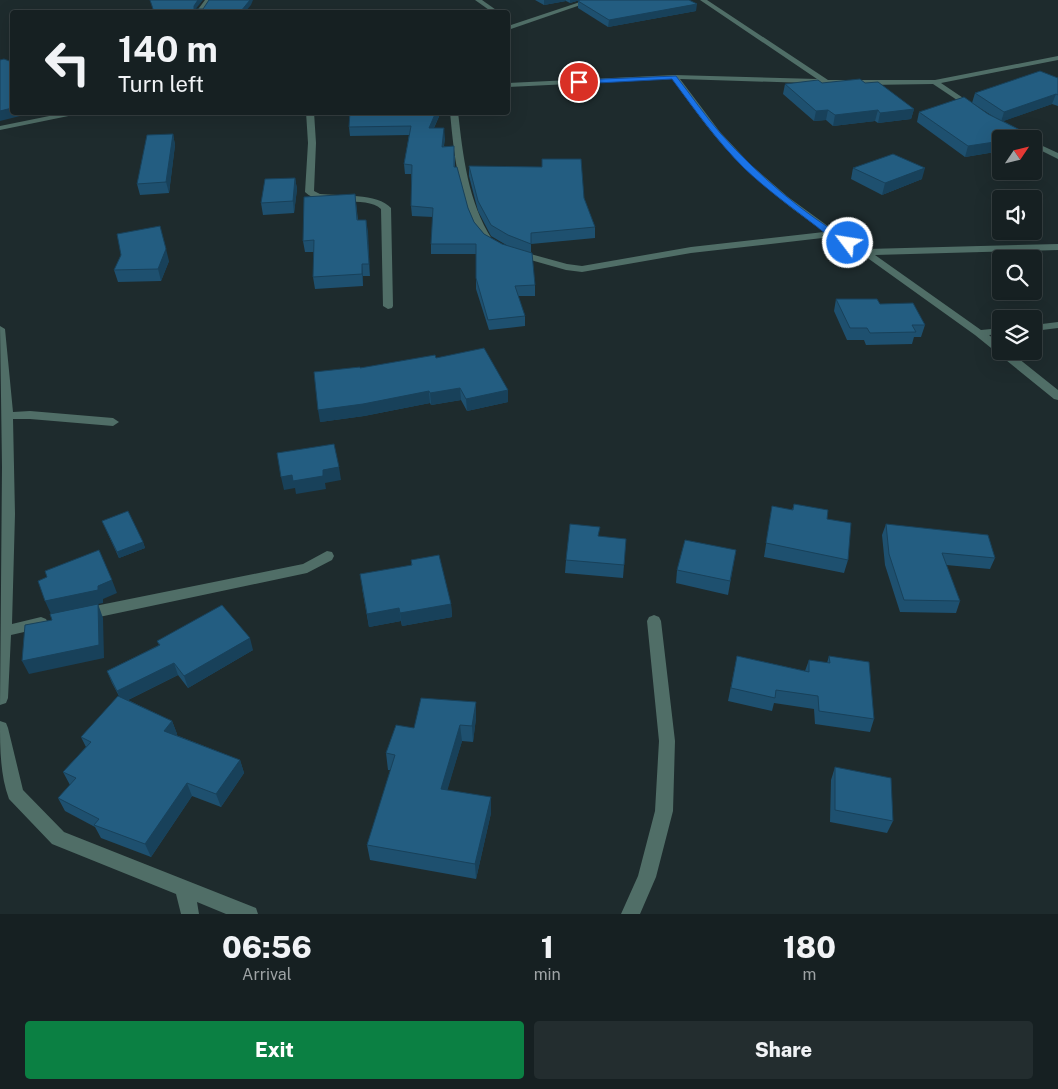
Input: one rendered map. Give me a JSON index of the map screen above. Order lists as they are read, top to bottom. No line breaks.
{"north":"top right","page":{"turn":["140 m","Turn left"],"eta":["06:56","Arrival","1","min","180","m"],"buttons":["Exit","Share"]}}
